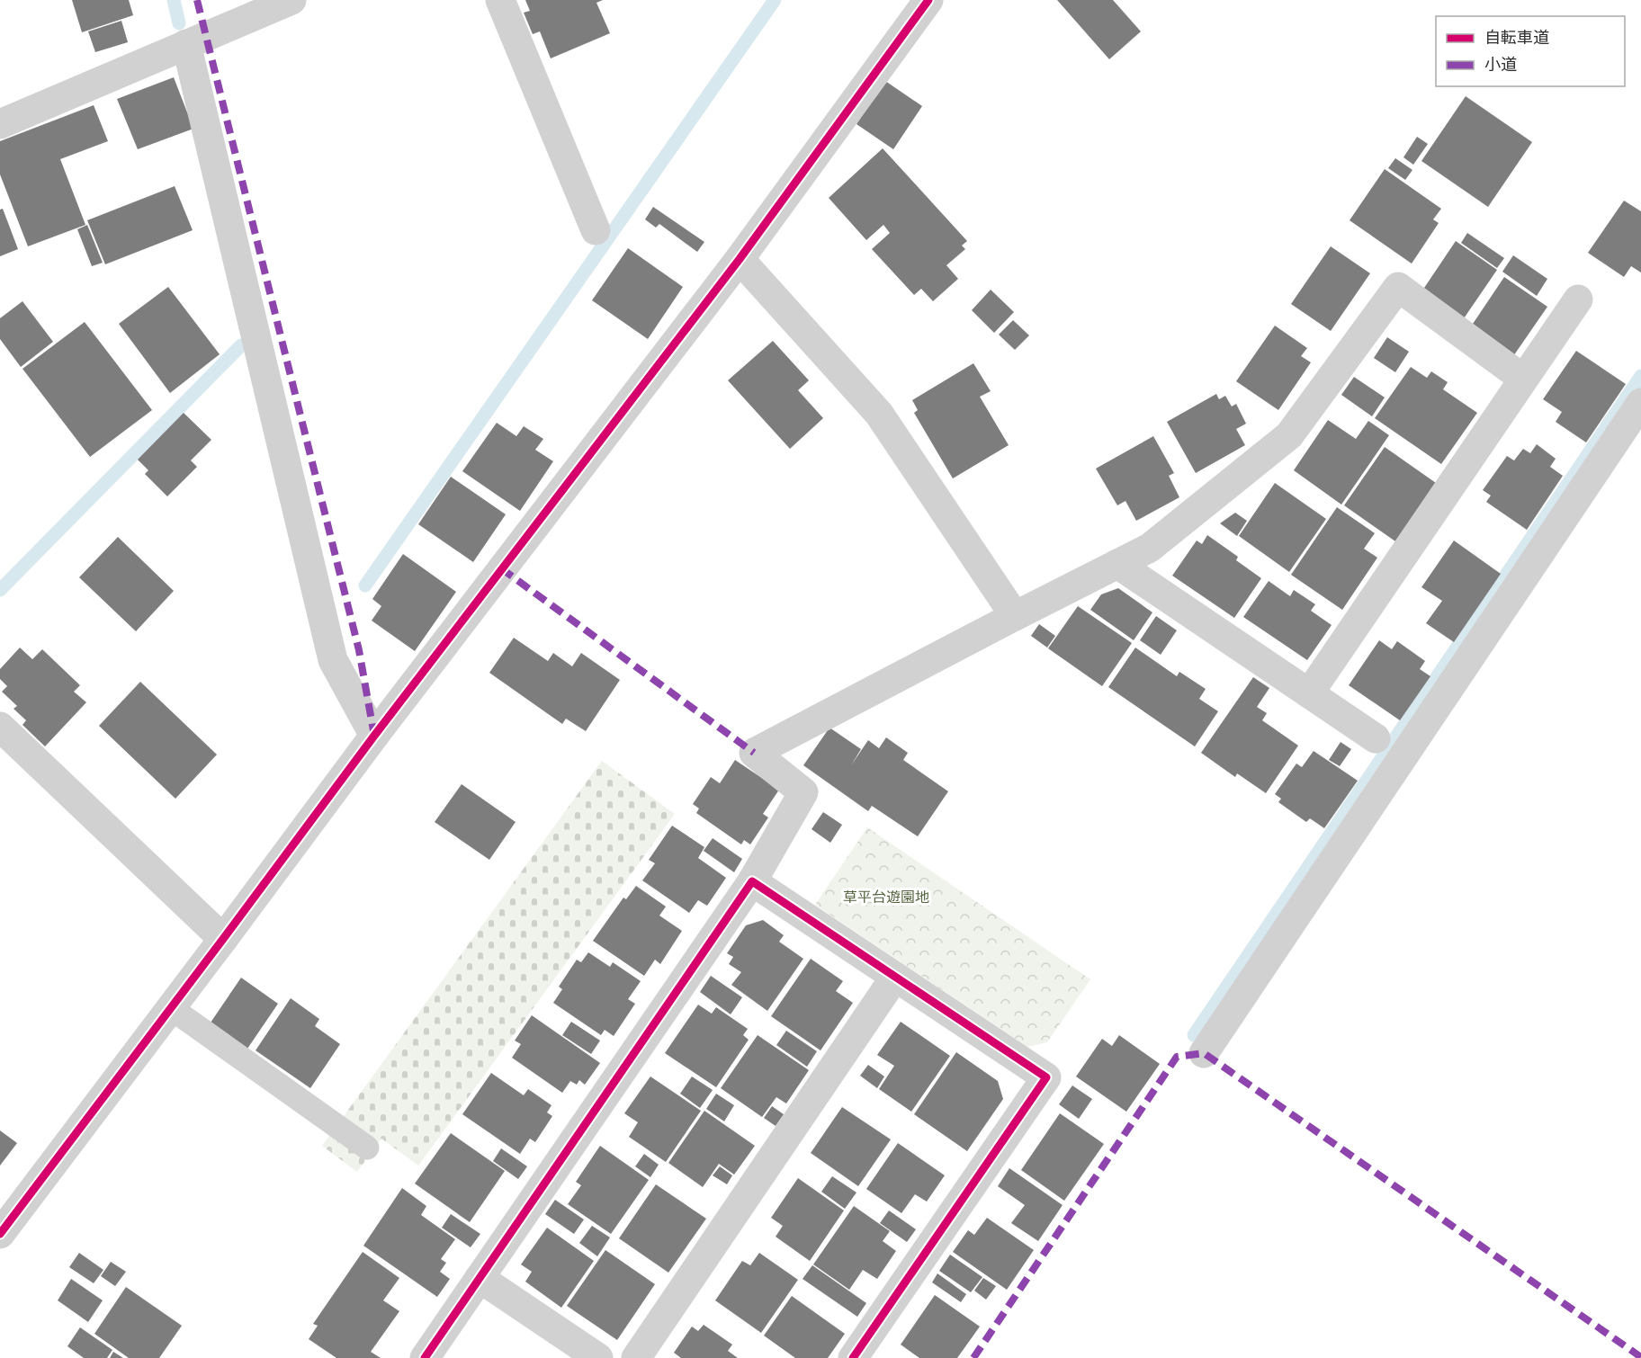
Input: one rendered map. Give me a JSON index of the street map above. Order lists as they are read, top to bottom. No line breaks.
{"parks":["草平台遊園地"],"legend":["自転車道","小道"]}
